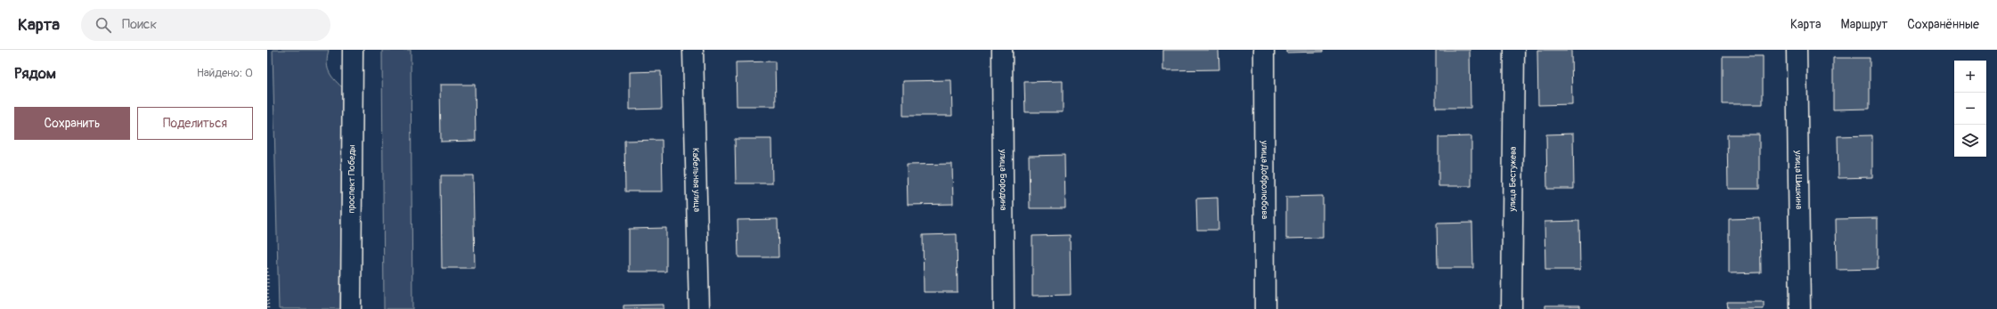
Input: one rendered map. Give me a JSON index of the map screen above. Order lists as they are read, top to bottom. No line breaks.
{"streets":{"street":["Кабельная улица","проспект Победы","улица Бородина","улица Добролюбова","улица Бестужева","улица Шишкина"]},"page":{"header":"Карта","search":"Поиск","nav":["Карта","Маршрут","Сохранённые"],"heading":["Рядом","Найдено: 0"],"map_buttons":["+","−"],"buttons":["Сохранить","Поделиться"]}}
